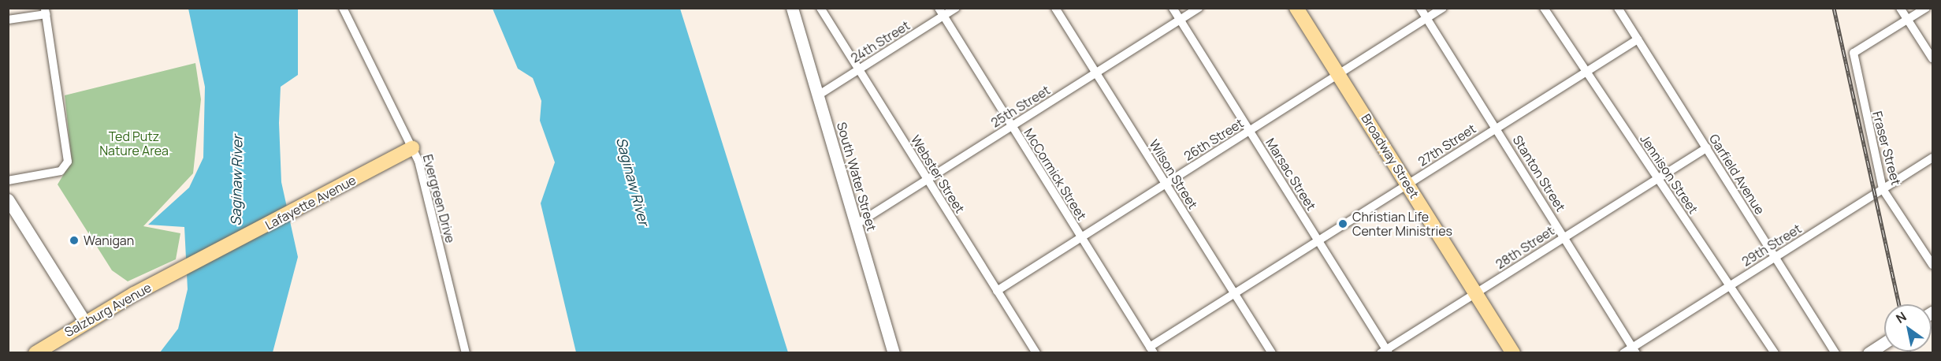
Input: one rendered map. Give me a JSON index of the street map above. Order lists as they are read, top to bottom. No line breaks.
{"streets":{"main road":["Broadway Street","Lafayette Avenue","Salzburg Avenue"],"street":["24th Street","25th Street","26th Street","27th Street","Fraser Street","Stanton Street","Webster Street","McCormick Street","Wilson Street","Marsac Street","Jennison Street","Garfield Avenue","South Water Street","Evergreen Drive","29th Street","28th Street"]},"crossings":[["24th Street","Webster Street"],["24th Street","McCormick Street"],["24th Street","South Water Street"],["25th Street","Webster Street"],["25th Street","McCormick Street"],["25th Street","Wilson Street"],["25th Street","Marsac Street"],["25th Street","South Water Street"],["26th Street","Broadway Street"],["26th Street","Stanton Street"],["26th Street","Webster Street"],["26th Street","McCormick Street"],["26th Street","Wilson Street"],["26th Street","Marsac Street"],["27th Street","Broadway Street"],["27th Street","Stanton Street"],["27th Street","McCormick Street"],["27th Street","Wilson Street"],["27th Street","Marsac Street"],["27th Street","Jennison Street"],["27th Street","Garfield Avenue"],["Fraser Street","29th Street"],["Broadway Street","28th Street"],["Stanton Street","29th Street"],["Stanton Street","28th Street"],["Marsac Street","28th Street"],["Jennison Street","29th Street"],["Jennison Street","28th Street"],["Garfield Avenue","29th Street"],["Garfield Avenue","28th Street"],["Evergreen Drive","Lafayette Avenue"],["Lafayette Avenue","Salzburg Avenue"]],"water":["Saginaw River"],"parks":["Ted Putz Nature Area"],"places":["Christian Life Center Ministries","Wanigan"],"north":"top left"}
